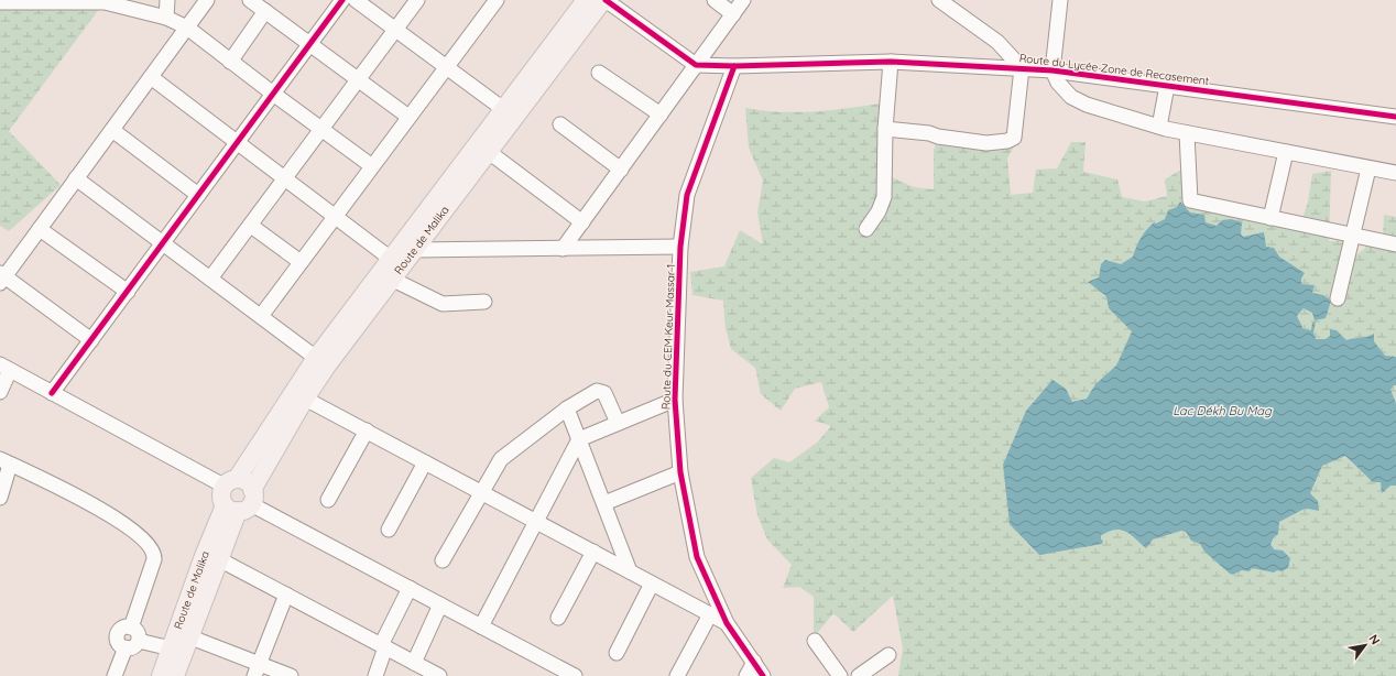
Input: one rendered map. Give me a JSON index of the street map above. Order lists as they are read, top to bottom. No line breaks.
{"streets":{"main road":["Route de Malika"],"street":["Route du Lycée Zone de Recasement","Route du CEM Keur Massar 1"]},"crossings":[["Route du Lycée Zone de Recasement","Route du CEM Keur Massar 1"]],"water":["Lac Dékh Bu Mag"],"north":"top right"}
